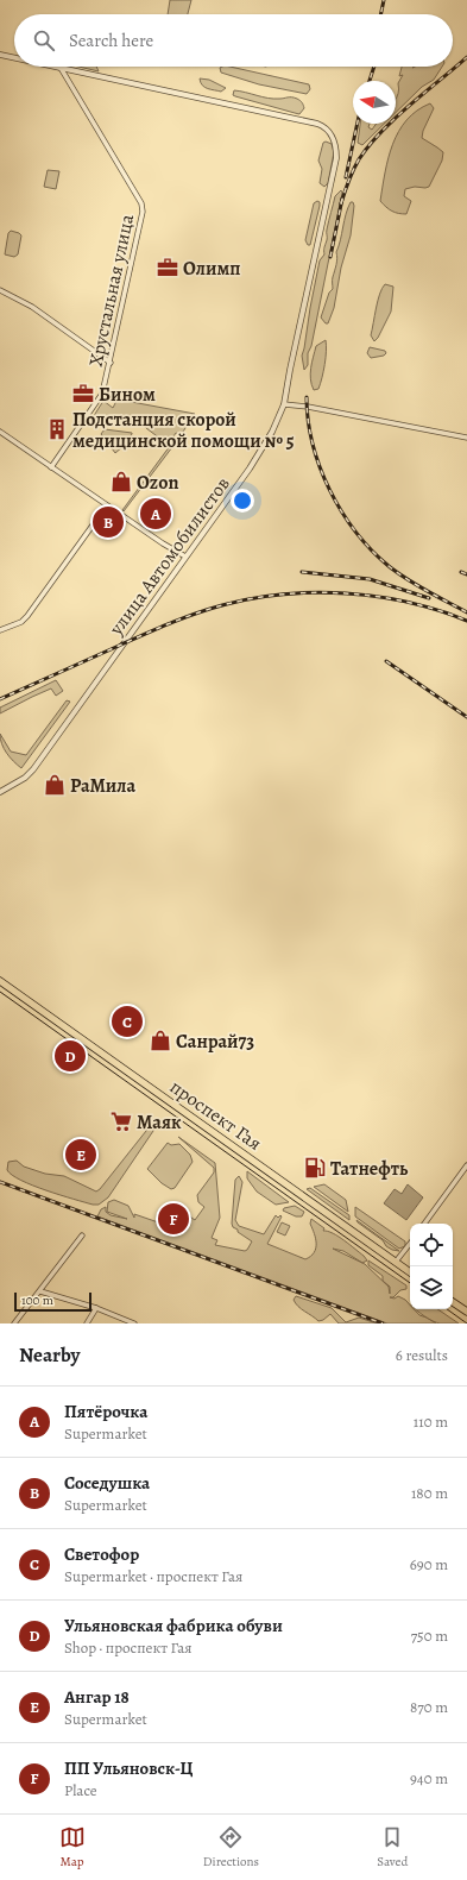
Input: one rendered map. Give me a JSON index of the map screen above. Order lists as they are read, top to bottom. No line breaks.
{"streets":{"main road":["проспект Гая"],"street":["Хрустальная улица","улица Автомобилистов"]},"crossings":[["Хрустальная улица","улица Автомобилистов"]],"places":{"office":["Олимп","Бином"],"building":["Подстанция скорой медицинской помощи № 5"],"shop":["Ozon","РаМила","Санрай73"],"supermarket":["Маяк"],"fuel station":["Татнефть"]},"scale_bar":"100 m","north":"left","page":{"search":"Search here","pins":["A","B","C","D","E","F"],"scale":"100 m","heading":["Nearby","6 results"],"list":[{"mark":"A","name":"Пятёрочка","note":"Supermarket","value":"110 m"},{"mark":"B","name":"Соседушка","note":"Supermarket","value":"180 m"},{"mark":"C","name":"Светофор","note":"Supermarket · проспект Гая","value":"690 m"},{"mark":"D","name":"Ульяновская фабрика обуви","note":"Shop · проспект Гая","value":"750 m"},{"mark":"E","name":"Ангар 18","note":"Supermarket","value":"870 m"},{"mark":"F","name":"ПП Ульяновск-Ц","note":"Place","value":"940 m"}],"nav":["Map","Directions","Saved"]}}
